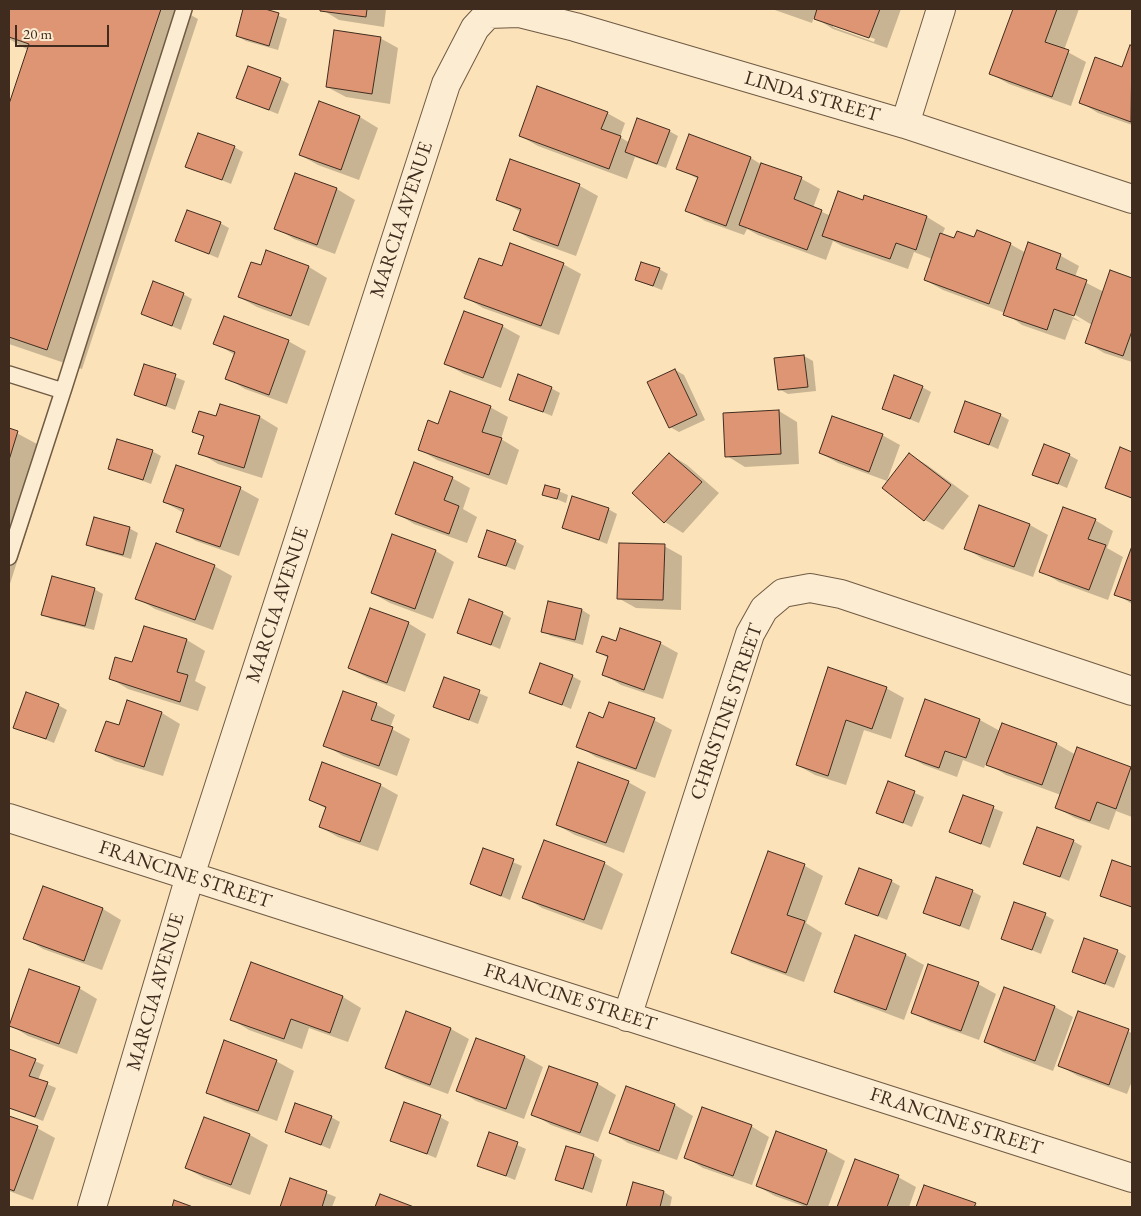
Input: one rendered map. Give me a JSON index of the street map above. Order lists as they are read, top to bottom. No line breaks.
{"streets":{"street":["LINDA STREET","MARCIA AVENUE","CHRISTINE STREET","FRANCINE STREET"]},"crossings":[["LINDA STREET","MARCIA AVENUE"],["MARCIA AVENUE","FRANCINE STREET"],["CHRISTINE STREET","FRANCINE STREET"]],"scale_bar":"20 m"}
